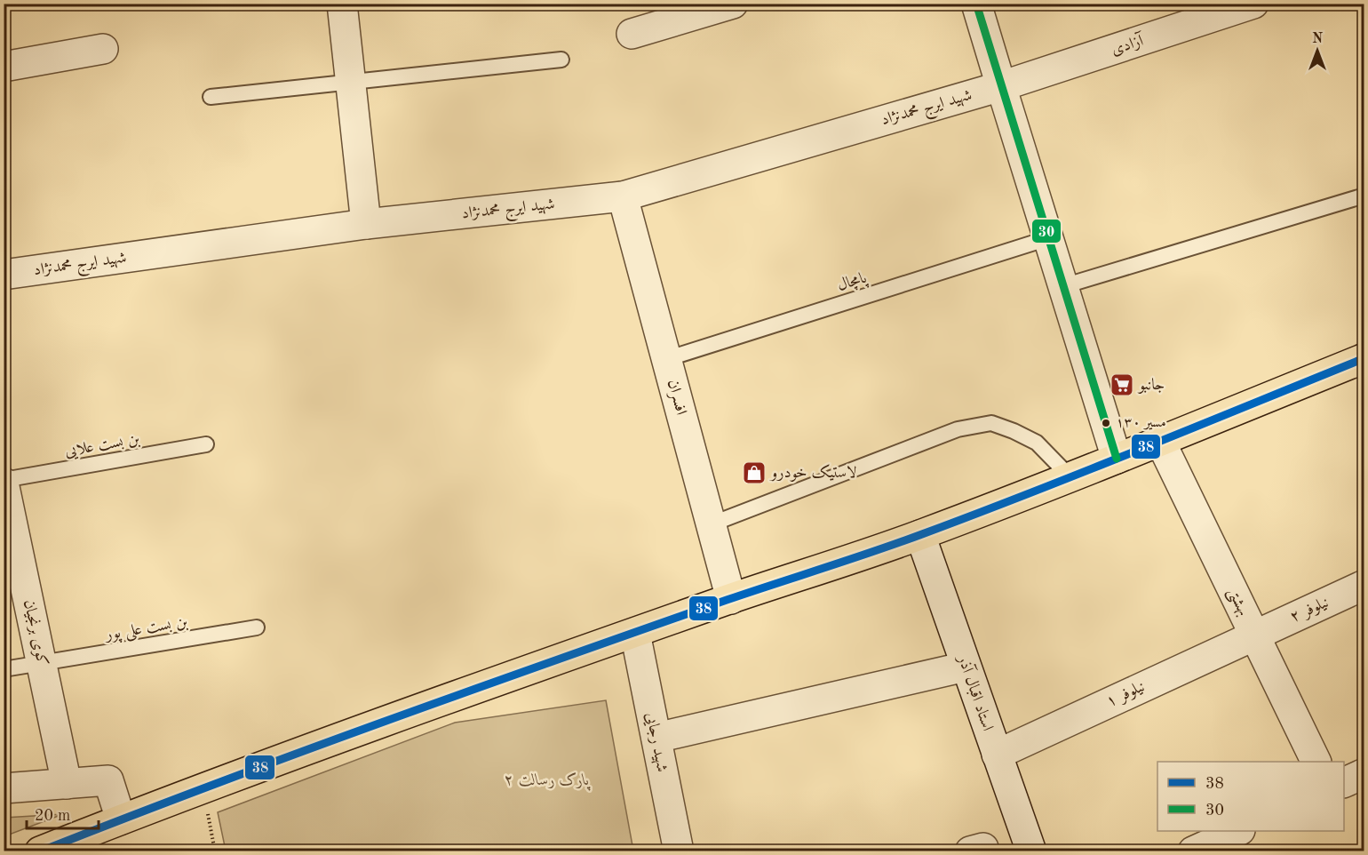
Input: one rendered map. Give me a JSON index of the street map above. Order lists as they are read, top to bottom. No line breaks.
{"streets":{"street":["آزادی","شهید ایرج محمدنژاد","افسران","بهشتی","نیلوفر ۲","کوی برنجیان","استاد اقبال آذر","نیلوفر ۱","شهید رجایی"],"lane":["پامچال","بن بست علایی","بن بست علی پور"]},"crossings":[["آزادی","شهید ایرج محمدنژاد"],["شهید ایرج محمدنژاد","افسران"],["پامچال","افسران"],["بن بست علایی","کوی برنجیان"],["بهشتی","نیلوفر ۲"],["بهشتی","نیلوفر ۱"],["نیلوفر ۲","نیلوفر ۱"],["بن بست علی پور","کوی برنجیان"],["استاد اقبال آذر","نیلوفر ۱"]],"parks":["پارک رسالت ۲"],"places":{"supermarket":["جانبو"],"other":["مسیر ۱۳۰"],"shop":["لاستیک خودرو"]},"lines":["transit line 30","transit line 38"],"legend":["38","30"],"scale_bar":"20 m","north":"top"}
